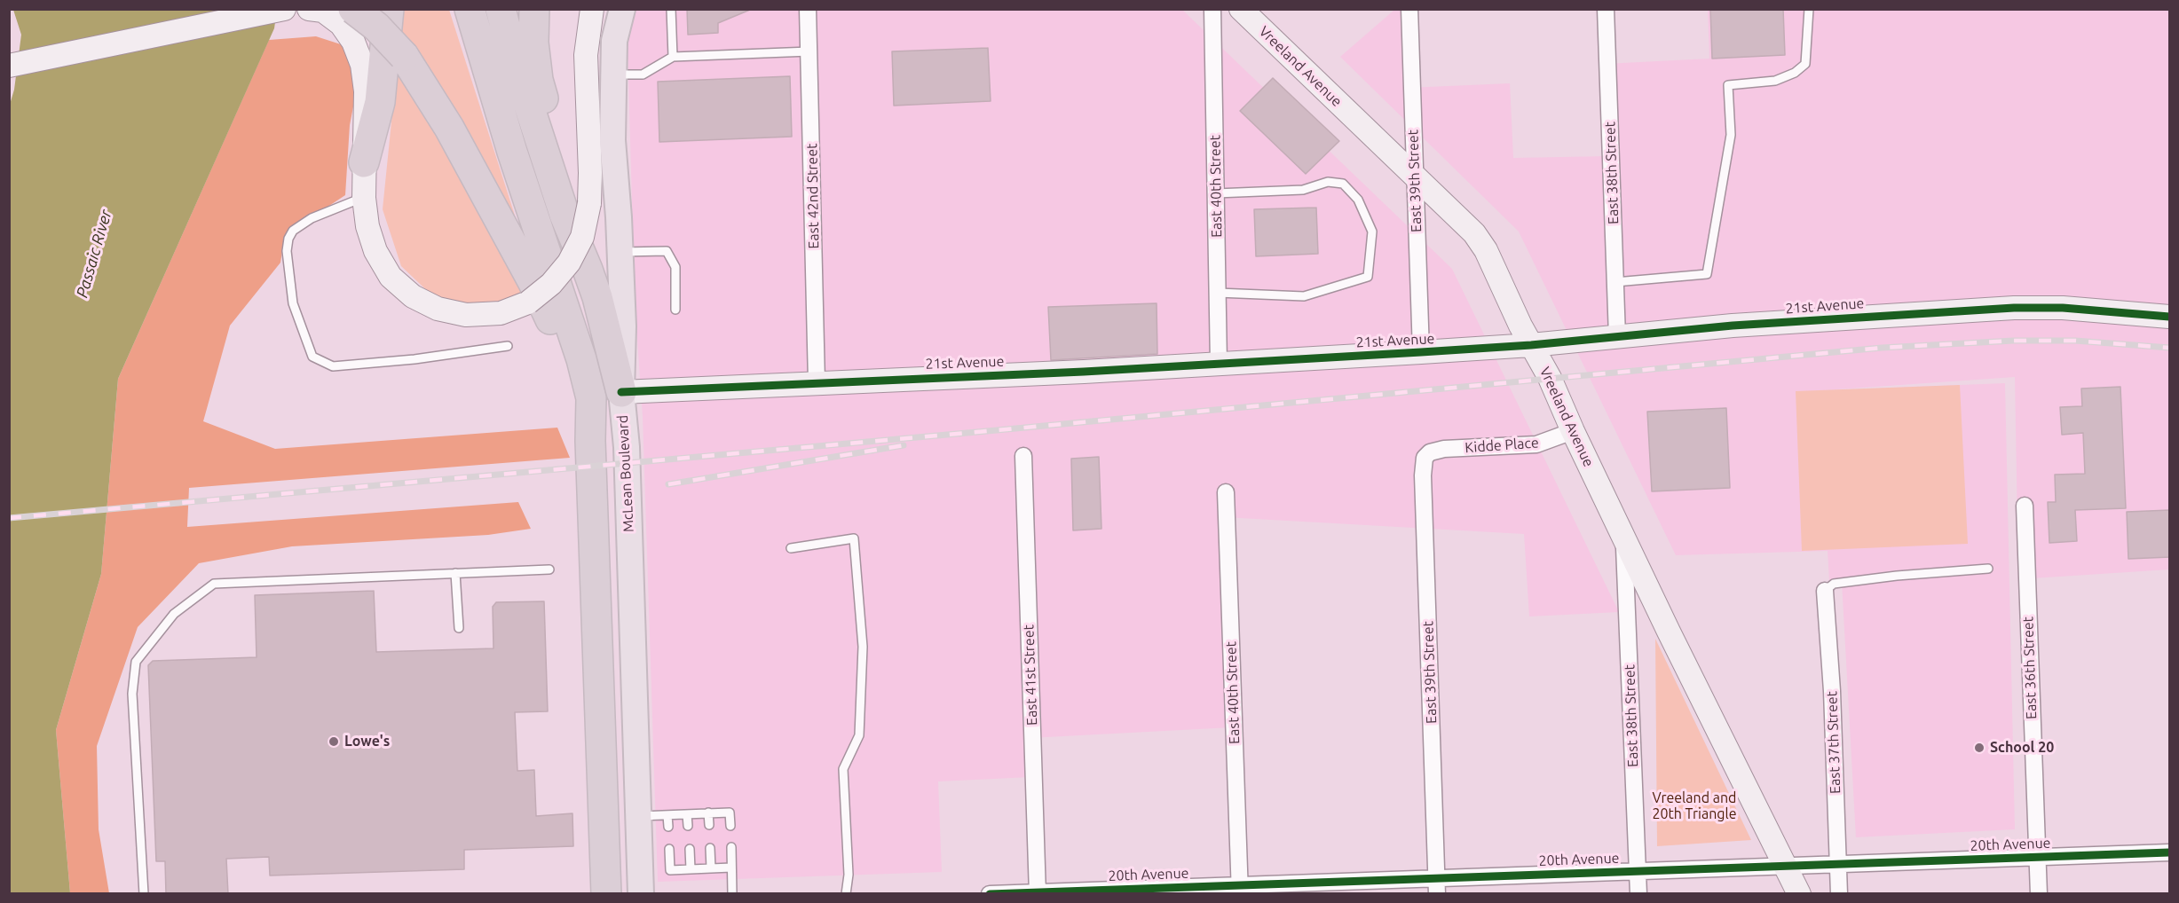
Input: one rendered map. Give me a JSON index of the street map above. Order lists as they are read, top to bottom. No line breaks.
{"streets":{"highway":["McLean Boulevard"],"main road":["Vreeland Avenue","21st Avenue"],"street":["East 38th Street","East 39th Street","East 40th Street","East 42nd Street","Kidde Place","East 36th Street","East 41st Street","East 37th Street","20th Avenue"]},"crossings":[["Vreeland Avenue","East 38th Street"],["Vreeland Avenue","East 39th Street"],["Vreeland Avenue","21st Avenue"],["Vreeland Avenue","Kidde Place"],["Vreeland Avenue","20th Avenue"],["East 38th Street","21st Avenue"],["East 38th Street","20th Avenue"],["East 39th Street","21st Avenue"],["East 39th Street","Kidde Place"],["East 39th Street","20th Avenue"],["East 40th Street","21st Avenue"],["East 40th Street","20th Avenue"],["East 42nd Street","21st Avenue"],["21st Avenue","McLean Boulevard"],["East 36th Street","20th Avenue"],["East 41st Street","20th Avenue"],["East 37th Street","20th Avenue"]],"water":["Passaic River"],"parks":["Vreeland and 20th Triangle"],"places":["Lowe's","School 20"]}
